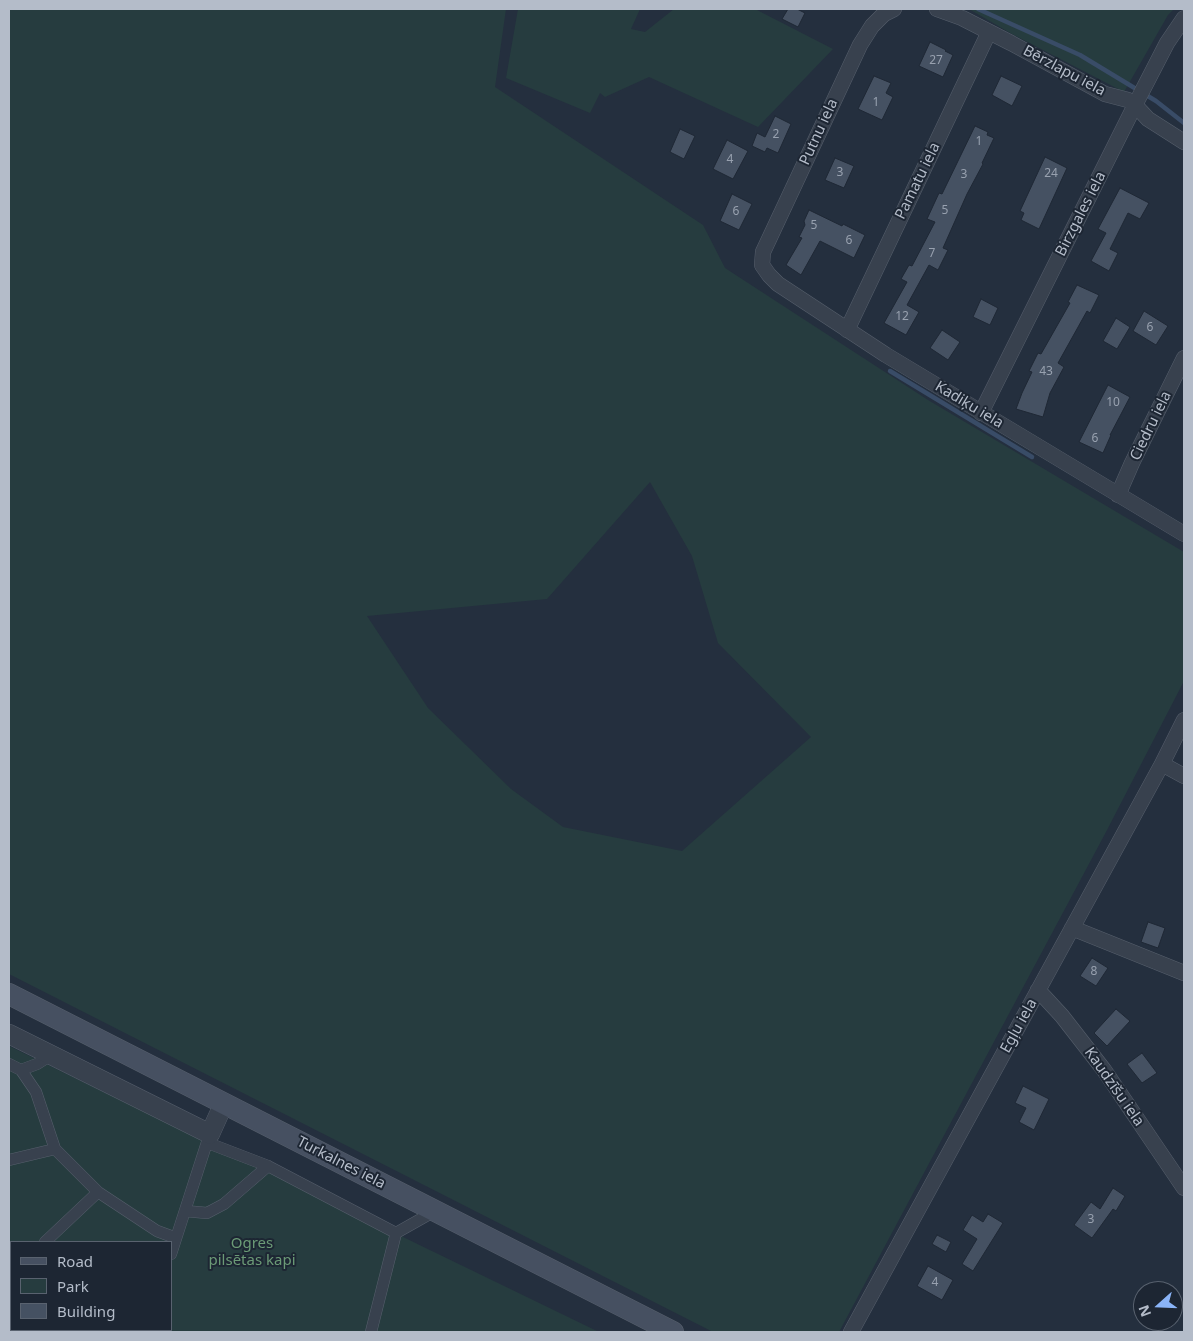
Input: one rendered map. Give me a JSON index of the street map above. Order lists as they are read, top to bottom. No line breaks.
{"streets":{"main road":["Turkalnes iela"],"street":["Bērzlapu iela","Putnu iela","Pamatu iela","Birzgales iela","Kadiķu iela","Ciedru iela","Egļu iela","Kaudzīšu iela"]},"crossings":[["Bērzlapu iela","Pamatu iela"],["Bērzlapu iela","Birzgales iela"],["Putnu iela","Kadiķu iela"],["Pamatu iela","Kadiķu iela"],["Birzgales iela","Kadiķu iela"],["Kadiķu iela","Ciedru iela"],["Egļu iela","Kaudzīšu iela"]],"parks":["Ogres pilsētas kapi"],"house_numbers":["27","1","2","1","4","3","24","3","5","6","5","6","7","12","6","43","10","6","8","3","4"],"legend":["Road","Park","Building"],"north":"left"}
